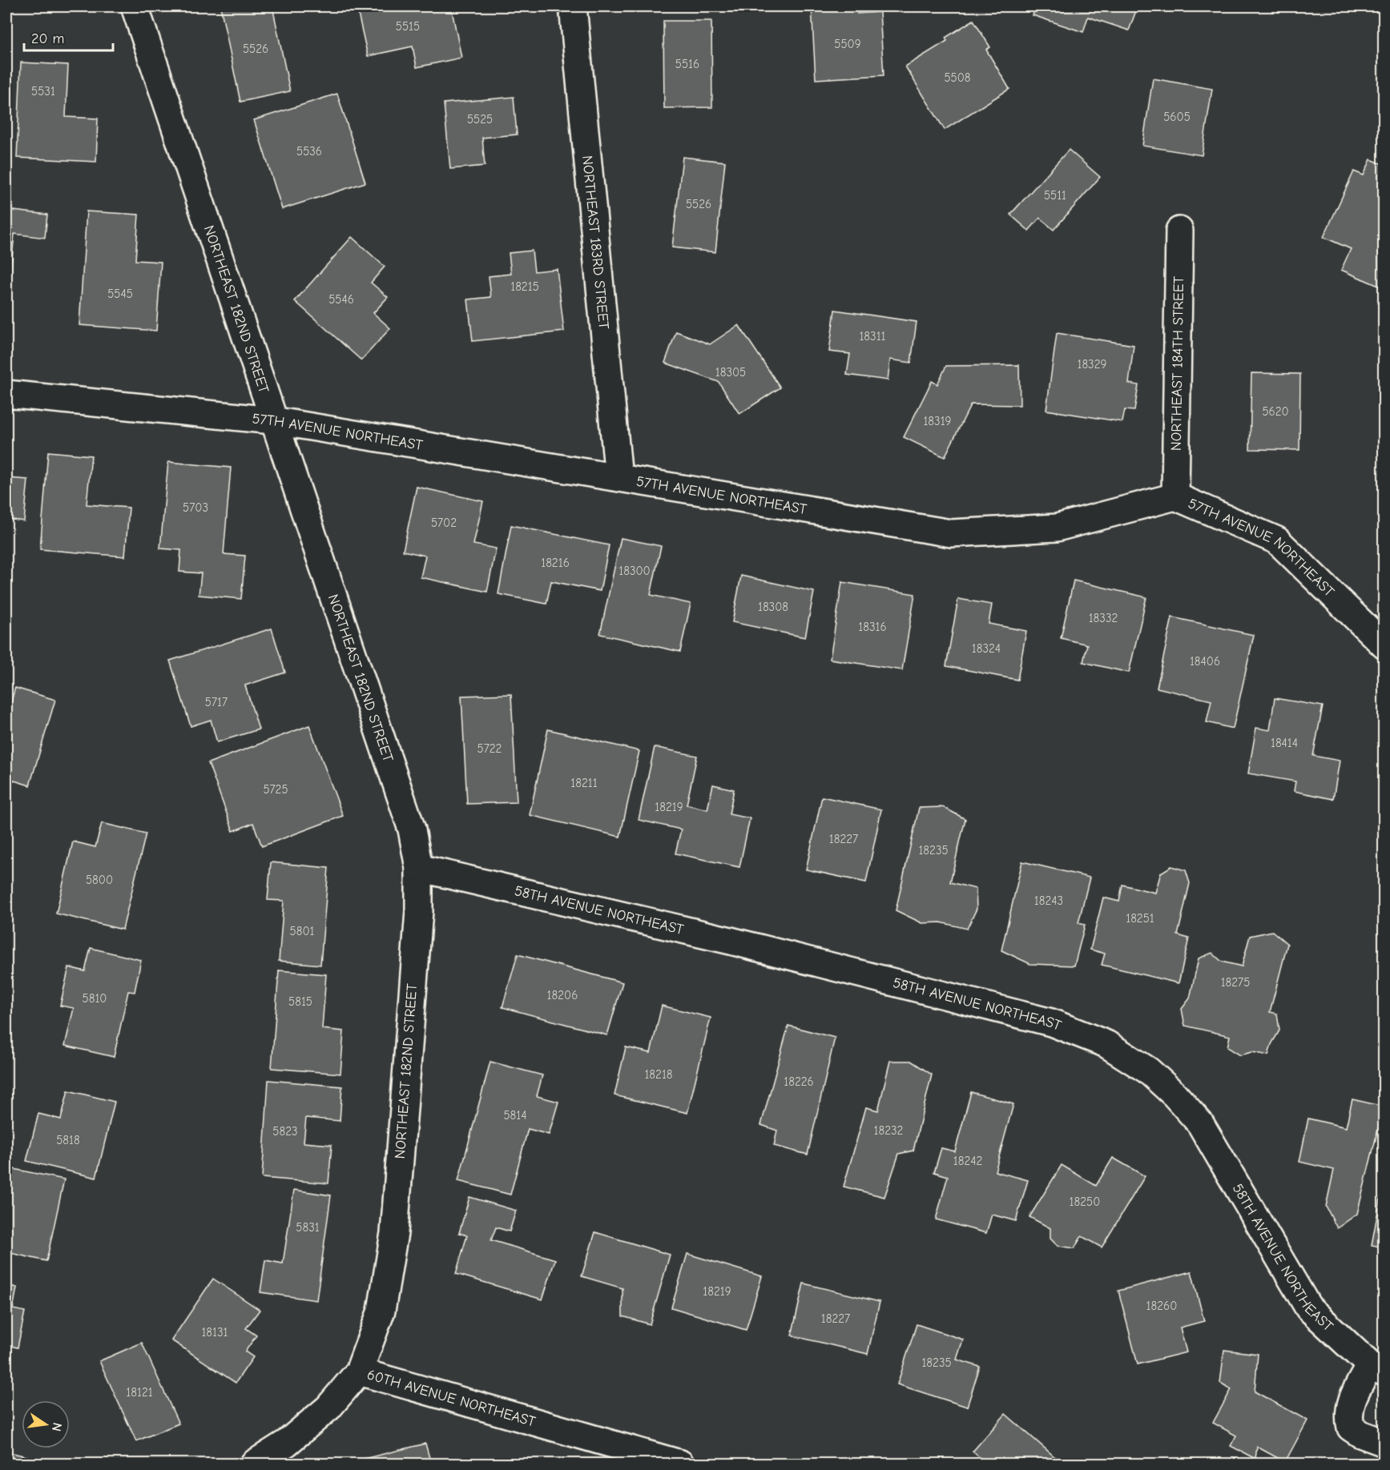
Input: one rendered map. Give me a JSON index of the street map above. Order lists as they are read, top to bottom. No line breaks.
{"streets":{"street":["NORTHEAST 183RD STREET","NORTHEAST 182ND STREET","NORTHEAST 184TH STREET","57TH AVENUE NORTHEAST","58TH AVENUE NORTHEAST","60TH AVENUE NORTHEAST"]},"crossings":[["NORTHEAST 183RD STREET","57TH AVENUE NORTHEAST"],["NORTHEAST 182ND STREET","57TH AVENUE NORTHEAST"],["NORTHEAST 182ND STREET","58TH AVENUE NORTHEAST"],["NORTHEAST 182ND STREET","60TH AVENUE NORTHEAST"],["NORTHEAST 184TH STREET","57TH AVENUE NORTHEAST"]],"house_numbers":["5515","5509","5526","5516","5508","5531","5605","5525","5536","5511","5526","18215","5545","5546","18311","18329","18305","5620","18319","5703","5702","18216","18300","18308","18332","18316","18324","18406","5717","18414","5722","18211","5725","18219","18227","18235","5800","18243","18251","5801","18275","18206","5810","5815","18218","18226","5814","18232","5823","5818","18242","18250","5831","18219","18260","18227","18131","18235","18121"],"scale_bar":"20 m","north":"right"}
